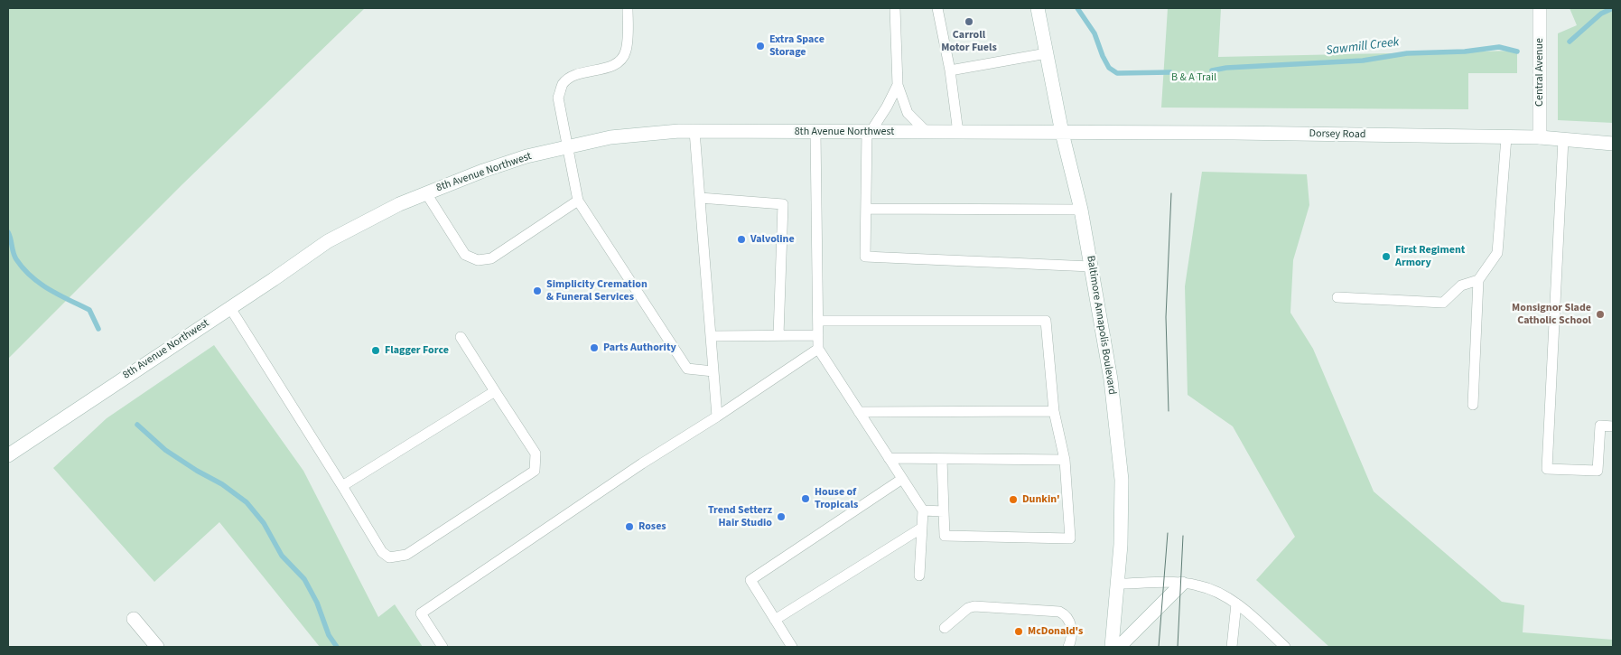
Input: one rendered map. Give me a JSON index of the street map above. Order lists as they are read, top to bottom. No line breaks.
{"streets":{"street":["Central Avenue","8th Avenue Northwest","Dorsey Road","Baltimore Annapolis Boulevard"]},"crossings":[["Central Avenue","Dorsey Road"],["8th Avenue Northwest","Dorsey Road"],["8th Avenue Northwest","Baltimore Annapolis Boulevard"],["Dorsey Road","Baltimore Annapolis Boulevard"]],"water":["Sawmill Creek"],"parks":["B & A Trail"],"places":["Carroll Motor Fuels","Extra Space Storage","Valvoline","First Regiment Armory","Simplicity Cremation & Funeral Services","Monsignor Slade Catholic School","Parts Authority","Flagger Force","House of Tropicals","Dunkin'","Trend Setterz Hair Studio","Roses","McDonald's"]}
